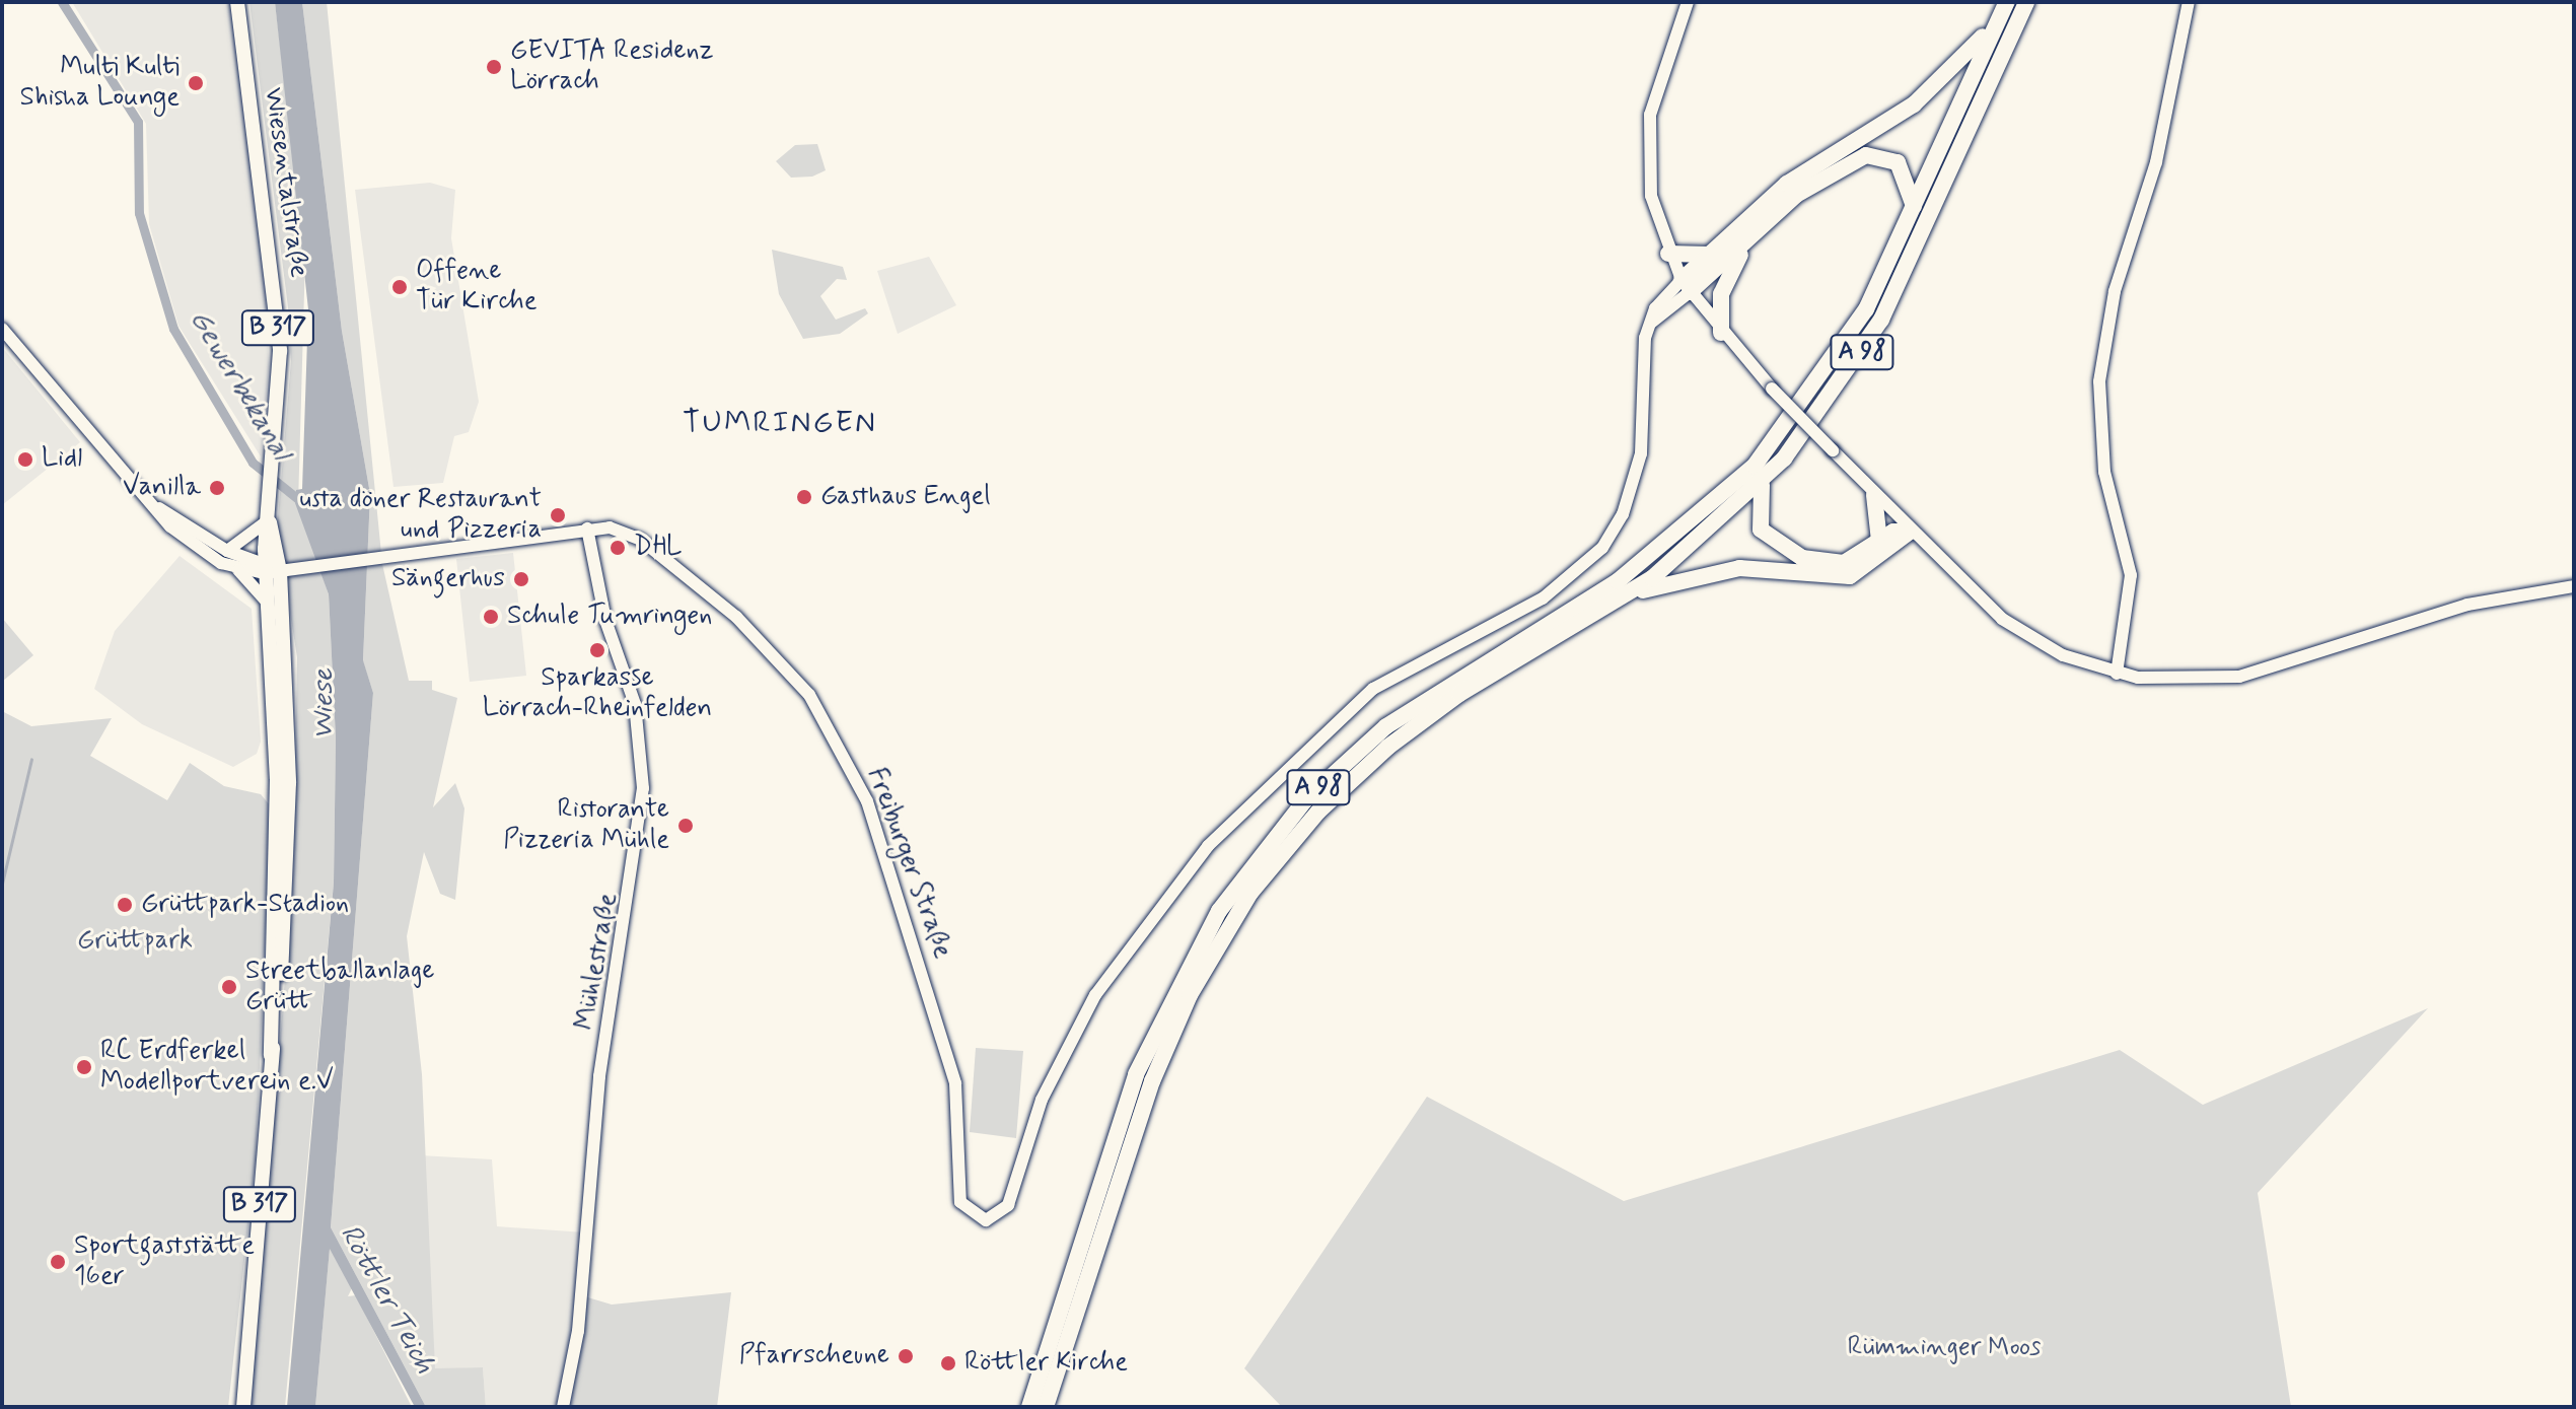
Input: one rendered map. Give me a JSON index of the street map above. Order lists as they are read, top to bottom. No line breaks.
{"streets":{"highway":["A 98"],"main road":["Wiesentalstraße","B 317"],"street":["Freiburger Straße","Mühlestraße"]},"crossings":[["Wiesentalstraße","B 317"],["B 317","Freiburger Straße"],["Freiburger Straße","Mühlestraße"]],"districts":["TUMRINGEN"],"water":["Gewerbekanal","Wiese","Röttler Teich"],"parks":["Grüttpark","Rümminger Moos"],"places":["GEVITA Residenz Lörrach","Multi Kulti Shisha Lounge","Offene Tür Kirche","Lidl","Vanilla","Gasthaus Engel","usta döner Restaurant und Pizzeria","DHL","Sängerhus","Schule Tumringen","Sparkasse Lörrach-Rheinfelden","Ristorante Pizzeria Mühle","Grüttpark-Stadion","Streetballanlage Grütt","RC Erdferkel Modellportverein e.V","Sportgaststätte 16er","Pfarrscheune","Röttler Kirche"]}
